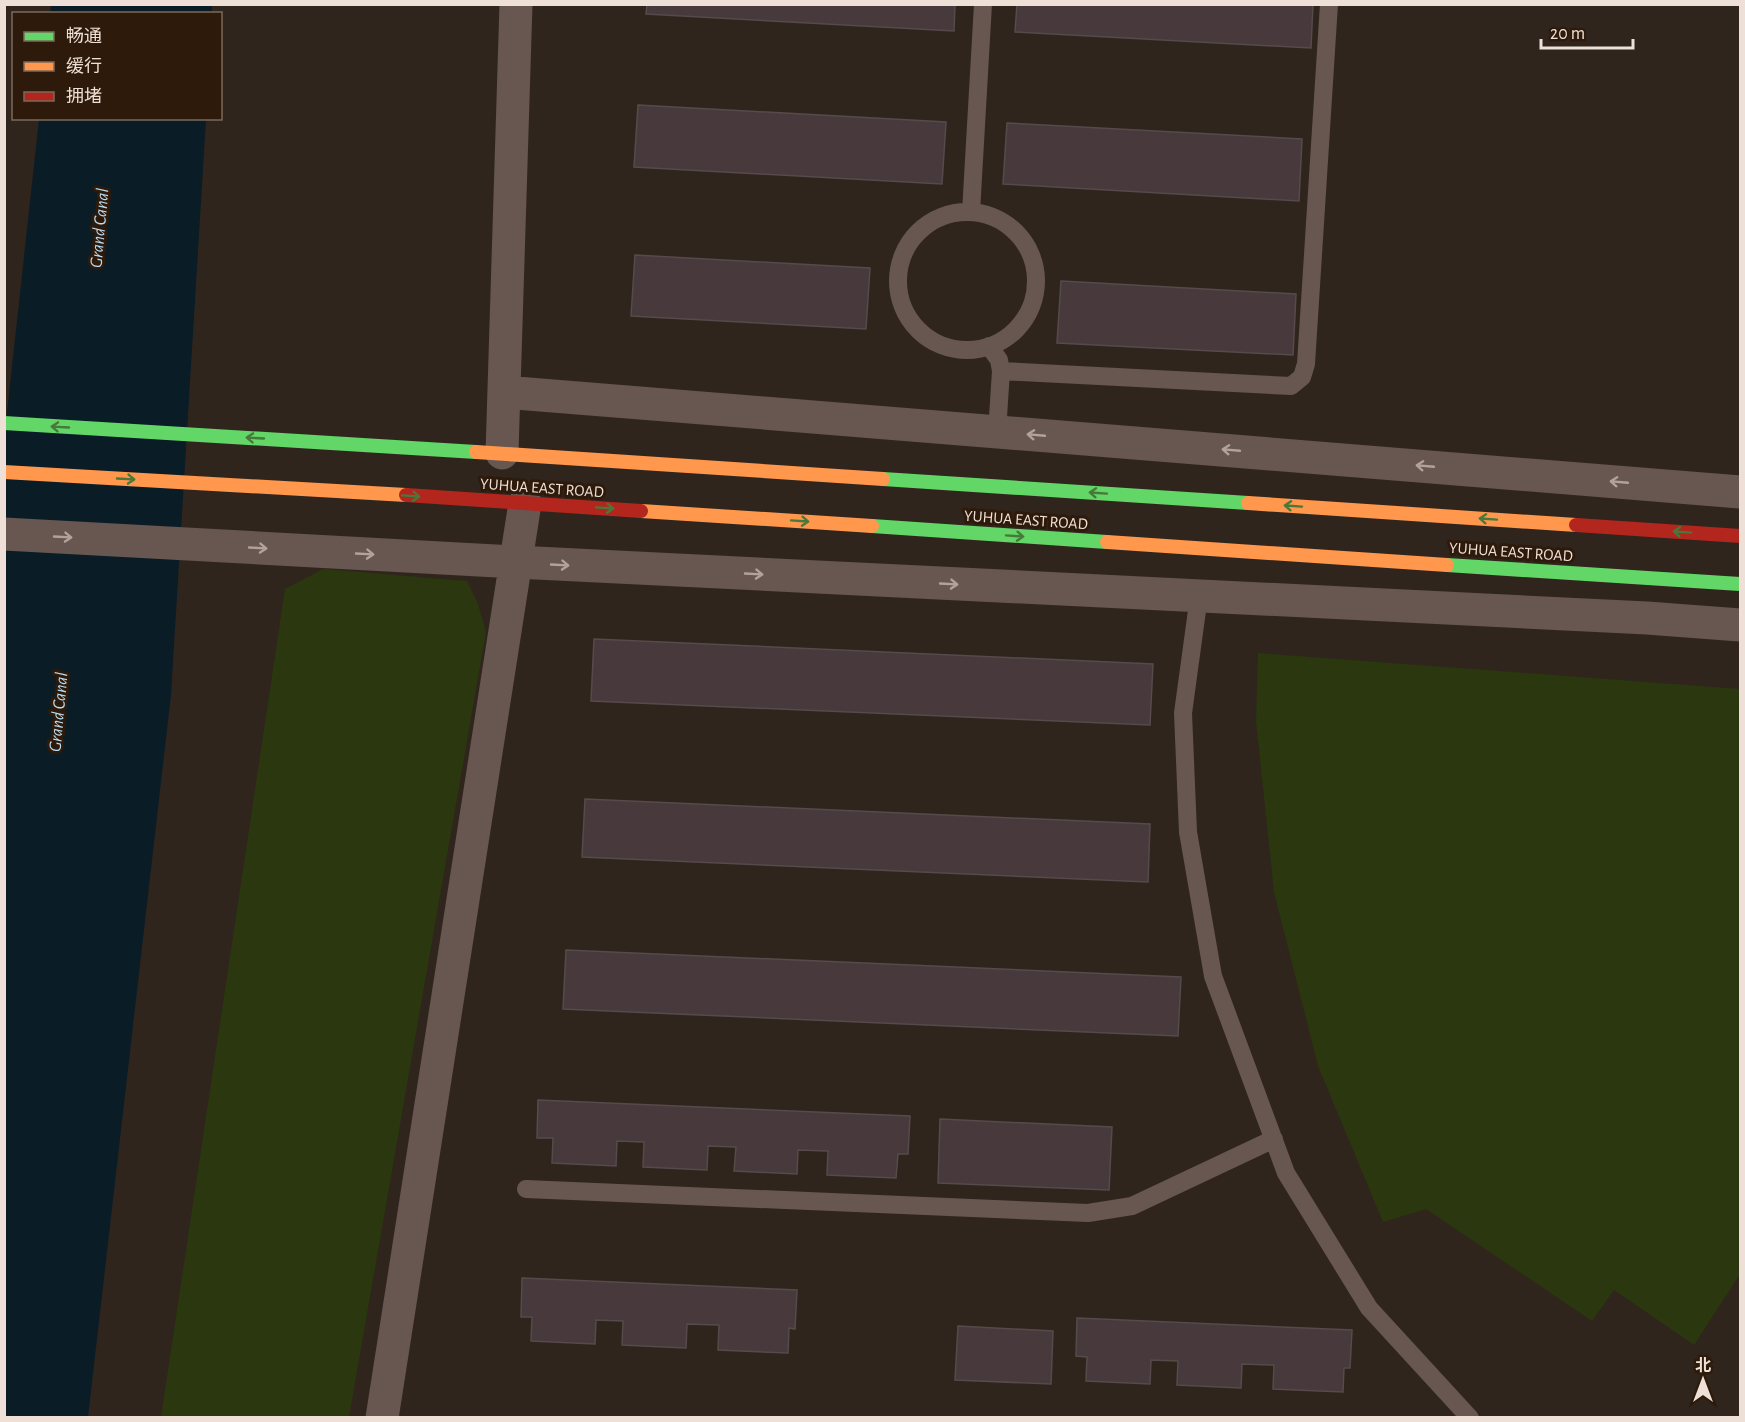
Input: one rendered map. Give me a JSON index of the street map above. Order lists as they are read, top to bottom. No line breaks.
{"streets":{"main road":["YUHUA EAST ROAD"]},"water":["Grand Canal"],"legend":["畅通","缓行","拥堵"],"scale_bar":"20 m","north":"top"}
